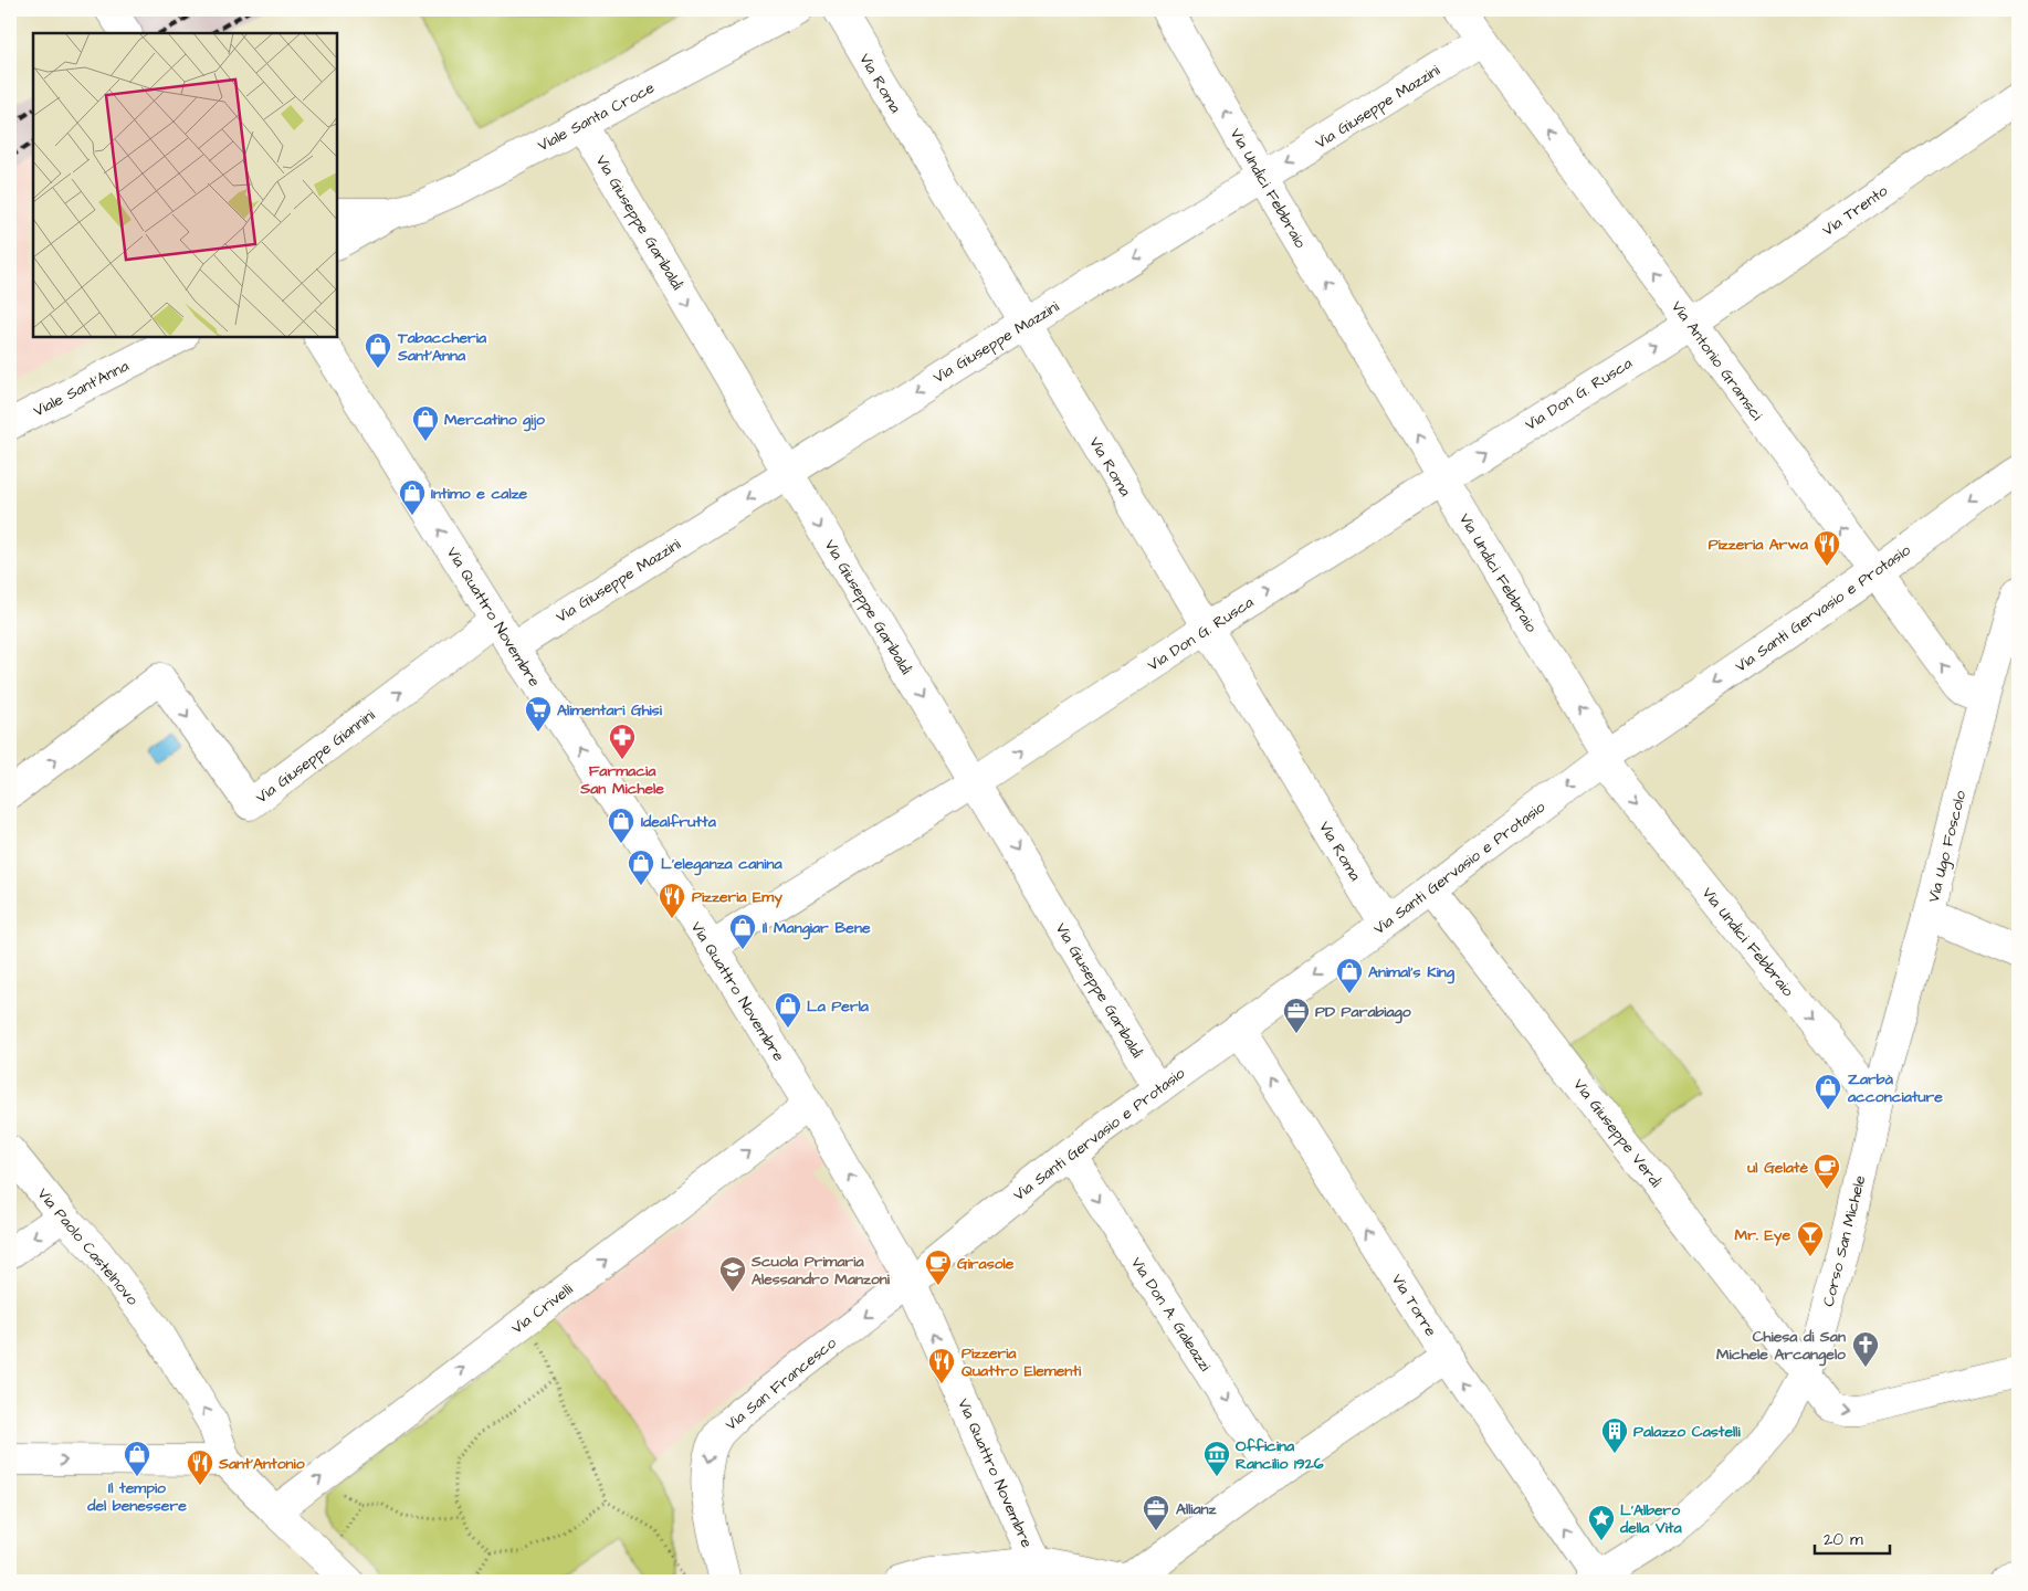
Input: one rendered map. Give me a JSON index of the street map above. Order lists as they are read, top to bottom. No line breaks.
{"streets":{"street":["Via Roma","Via Giuseppe Mazzini","Viale Santa Croce","Via Undici Febbraio","Via Trento","Via Giuseppe Garibaldi","Via Antonio Gramsci","Viale Sant'Anna","Via Don G. Rusca","Via Santi Gervasio e Protasio","Via Quattro Novembre","Via Giuseppe Giannini","Via Ugo Foscolo","Via Giuseppe Verdi","Corso San Michele","Via Paolo Castelnovo","Via Torre","Via Crivelli","Via Don A. Galeazzi","Via San Francesco"]},"crossings":[["Via Roma","Via Giuseppe Mazzini"],["Via Roma","Via Don G. Rusca"],["Via Roma","Via Santi Gervasio e Protasio"],["Via Giuseppe Mazzini","Via Undici Febbraio"],["Via Giuseppe Mazzini","Via Giuseppe Garibaldi"],["Via Giuseppe Mazzini","Via Antonio Gramsci"],["Via Giuseppe Mazzini","Via Quattro Novembre"],["Viale Santa Croce","Via Giuseppe Garibaldi"],["Via Undici Febbraio","Via Don G. Rusca"],["Via Undici Febbraio","Via Santi Gervasio e Protasio"],["Via Undici Febbraio","Via Ugo Foscolo"],["Via Undici Febbraio","Corso San Michele"],["Via Trento","Via Antonio Gramsci"],["Via Trento","Via Don G. Rusca"],["Via Giuseppe Garibaldi","Via Don G. Rusca"],["Via Giuseppe Garibaldi","Via Santi Gervasio e Protasio"],["Via Antonio Gramsci","Via Don G. Rusca"],["Via Antonio Gramsci","Via Santi Gervasio e Protasio"],["Via Antonio Gramsci","Via Ugo Foscolo"],["Via Don G. Rusca","Via Quattro Novembre"],["Via Santi Gervasio e Protasio","Via Quattro Novembre"],["Via Santi Gervasio e Protasio","Via Giuseppe Verdi"],["Via Santi Gervasio e Protasio","Via Torre"],["Via Santi Gervasio e Protasio","Via Don A. Galeazzi"],["Via Santi Gervasio e Protasio","Via San Francesco"],["Via Quattro Novembre","Via Giuseppe Giannini"],["Via Quattro Novembre","Via Crivelli"],["Via Quattro Novembre","Via San Francesco"],["Via Ugo Foscolo","Corso San Michele"],["Via Giuseppe Verdi","Corso San Michele"],["Corso San Michele","Via Torre"]],"one_way":["Via Giuseppe Mazzini","Via Giuseppe Garibaldi","Via Antonio Gramsci","Via Don G. Rusca","Via Santi Gervasio e Protasio","Via Quattro Novembre","Via Paolo Castelnovo","Via Torre","Via Crivelli","Via Don A. Galeazzi","Via San Francesco"],"places":{"shop":["Tabaccheria Sant'Anna","Mercatino gijo","Intimo e calze","Idealfrutta","L'eleganza canina","Il Mangiar Bene","Animal's King","La Perla","Zarbà acconciature","Il tempio del benessere"],"restaurant":["Pizzeria Arwa","Pizzeria Emy","Pizzeria Quattro Elementi","Sant'Antonio"],"supermarket":["Alimentari Ghisi"],"pharmacy":["Farmacia San Michele"],"office":["PD Parabiago","Allianz"],"cafe":["ul Gelatè","Girasole"],"bar":["Mr. Eye"],"school or university":["Scuola Primaria Alessandro Manzoni"],"church":["Chiesa di San Michele Arcangelo"],"building":["Palazzo Castelli"],"museum":["Officina Rancilio 1926"],"place":["L'Albero della Vita"]},"scale_bar":"20 m"}
